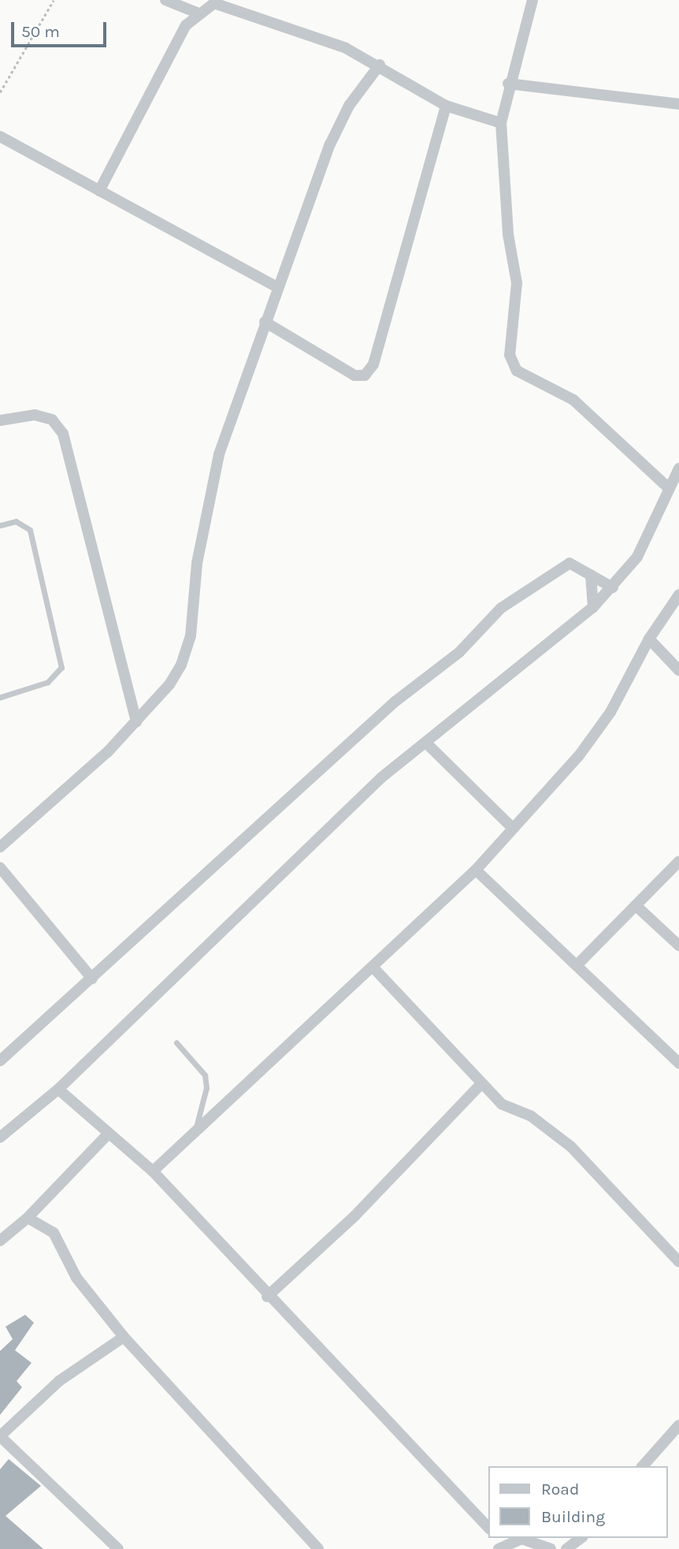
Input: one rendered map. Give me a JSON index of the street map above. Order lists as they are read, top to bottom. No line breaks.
{"legend":["Road","Building"],"scale_bar":"50 m"}
